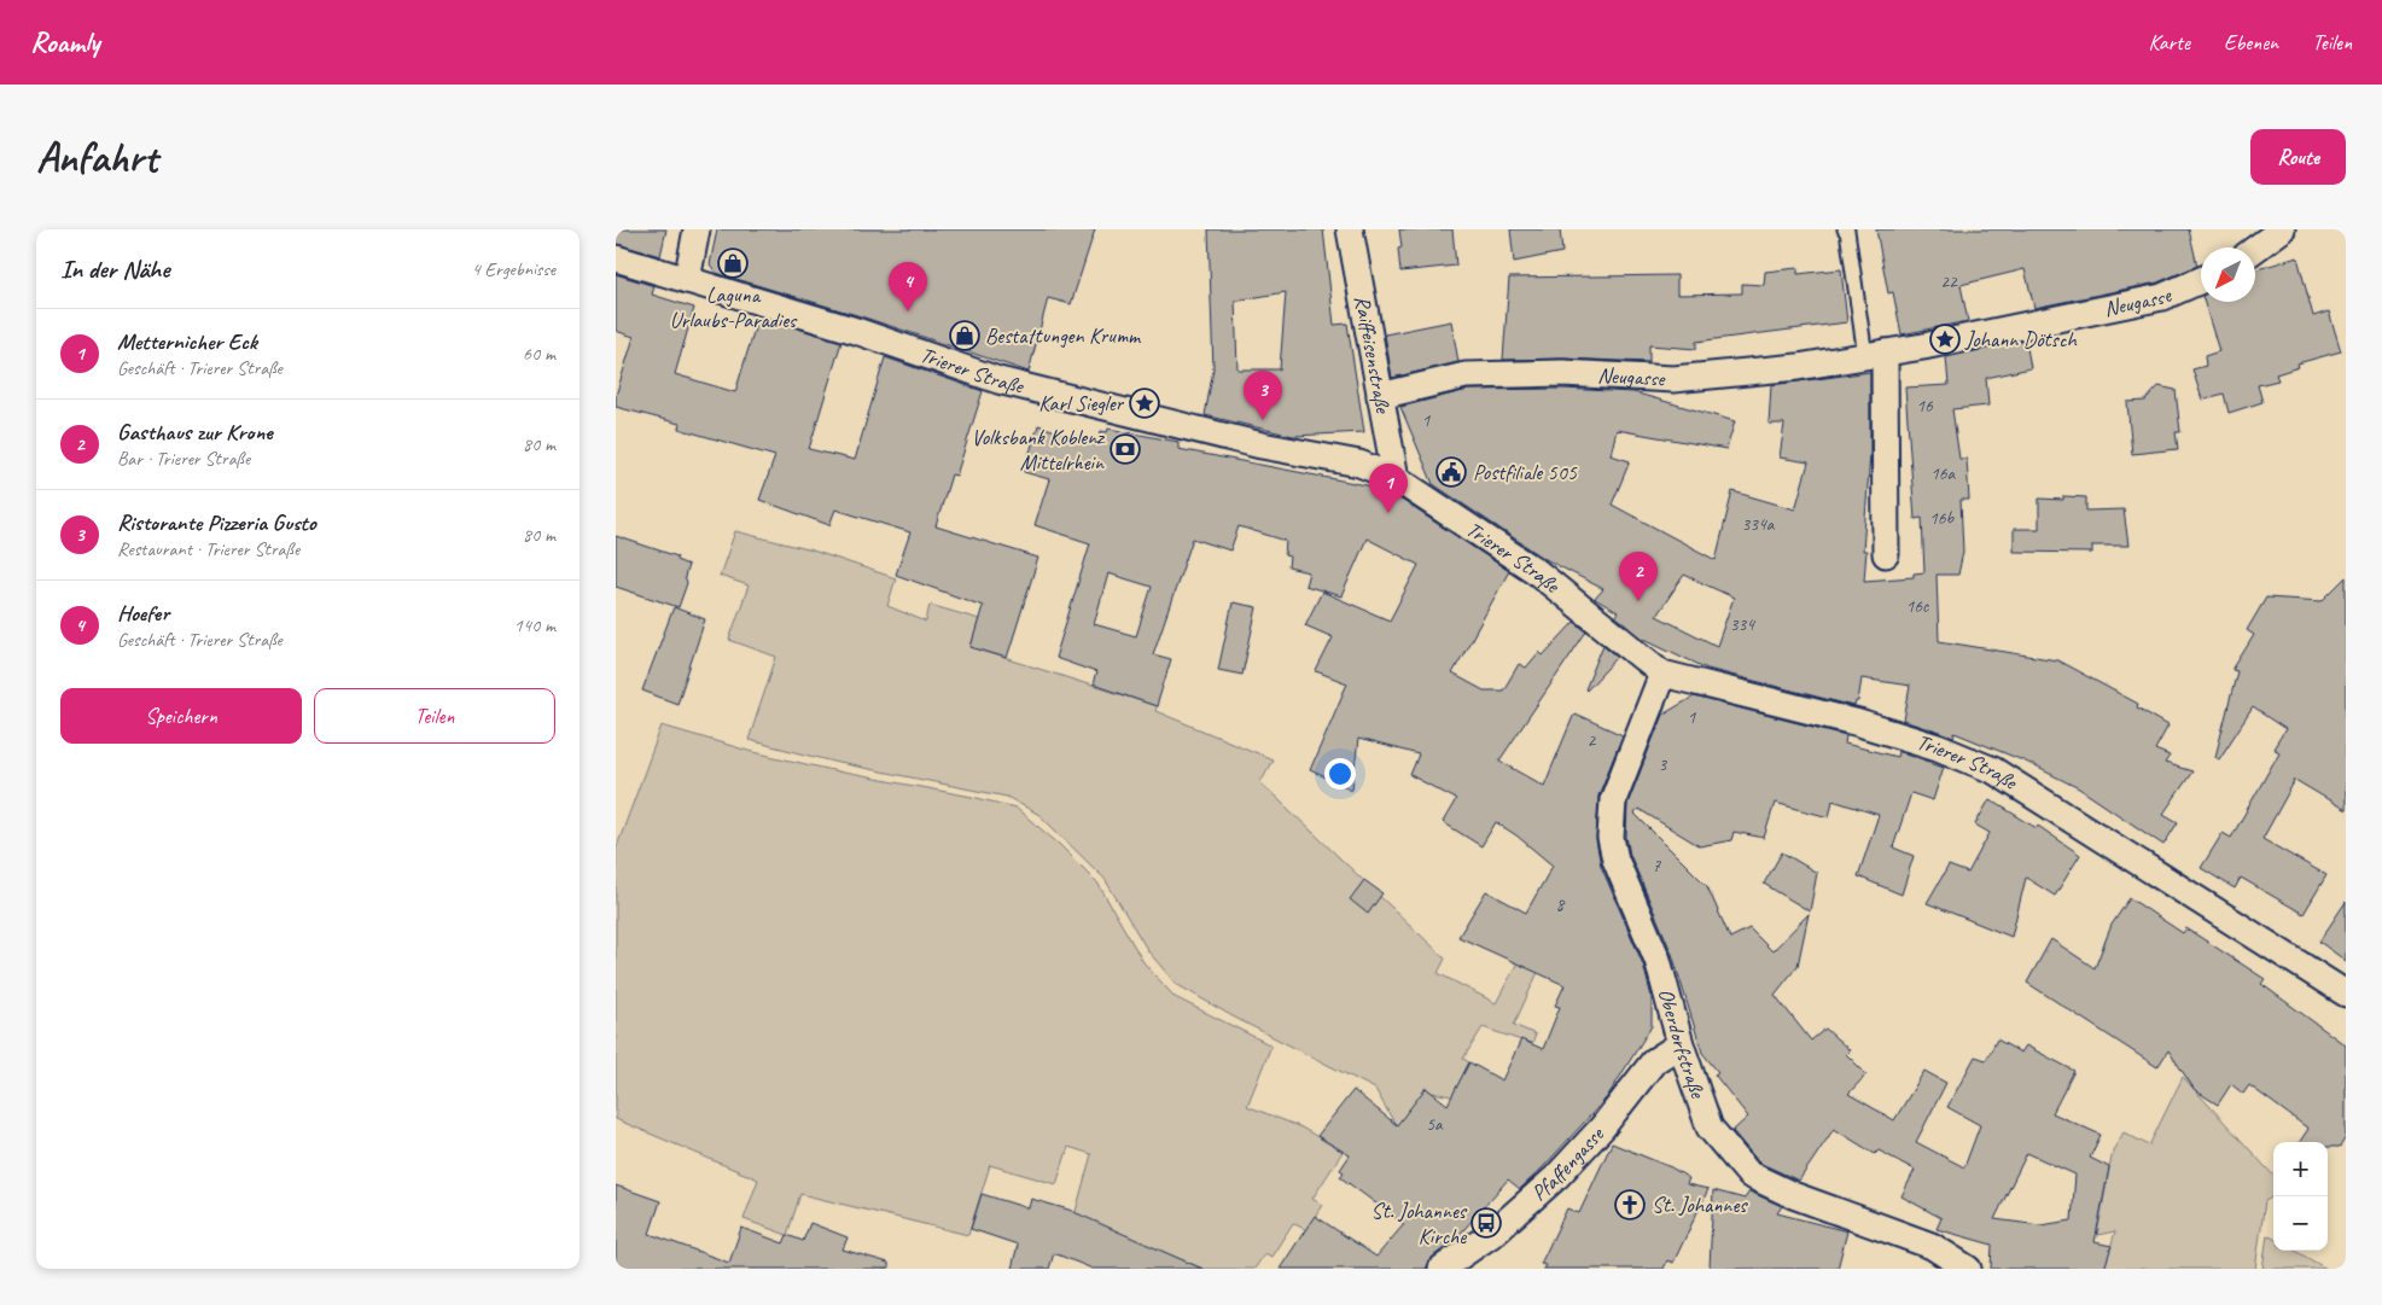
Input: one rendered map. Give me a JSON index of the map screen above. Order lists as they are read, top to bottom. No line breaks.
{"streets":{"street":["Neugasse","Raiffeisenstraße","Trierer Straße","Oberdorfstraße","Pfaffengasse"]},"crossings":[["Neugasse","Raiffeisenstraße"],["Raiffeisenstraße","Trierer Straße"],["Trierer Straße","Oberdorfstraße"],["Oberdorfstraße","Pfaffengasse"]],"places":{"shop":["Laguna Urlaubs-Paradies","Bestattungen Krumm"],"place":["Johann Dötsch","Karl Siegler"],"bank":["Volksbank Koblenz Mittelrhein"],"public building":["Postfiliale 505"],"church":["St. Johannes"],"bus stop":["St. Johannes Kirche"]},"house_numbers":["22","16","1","16a","16b","334a","16c","334","1","2","3","7","8","5a"],"north":"bottom left","page":{"header":"Roamly","nav":["Karte","Ebenen","Teilen"],"buttons":["Route",["Speichern","Teilen"]],"title":"Anfahrt","heading":["In der Nähe","4 Ergebnisse"],"pins":["4","3","1","2"],"list":[{"mark":"1","name":"Metternicher Eck","note":"Geschäft · Trierer Straße","value":"60 m"},{"mark":"2","name":"Gasthaus zur Krone","note":"Bar · Trierer Straße","value":"80 m"},{"mark":"3","name":"Ristorante Pizzeria Gusto","note":"Restaurant · Trierer Straße","value":"80 m"},{"mark":"4","name":"Hoefer","note":"Geschäft · Trierer Straße","value":"140 m"}],"map_buttons":["+","−"]}}
